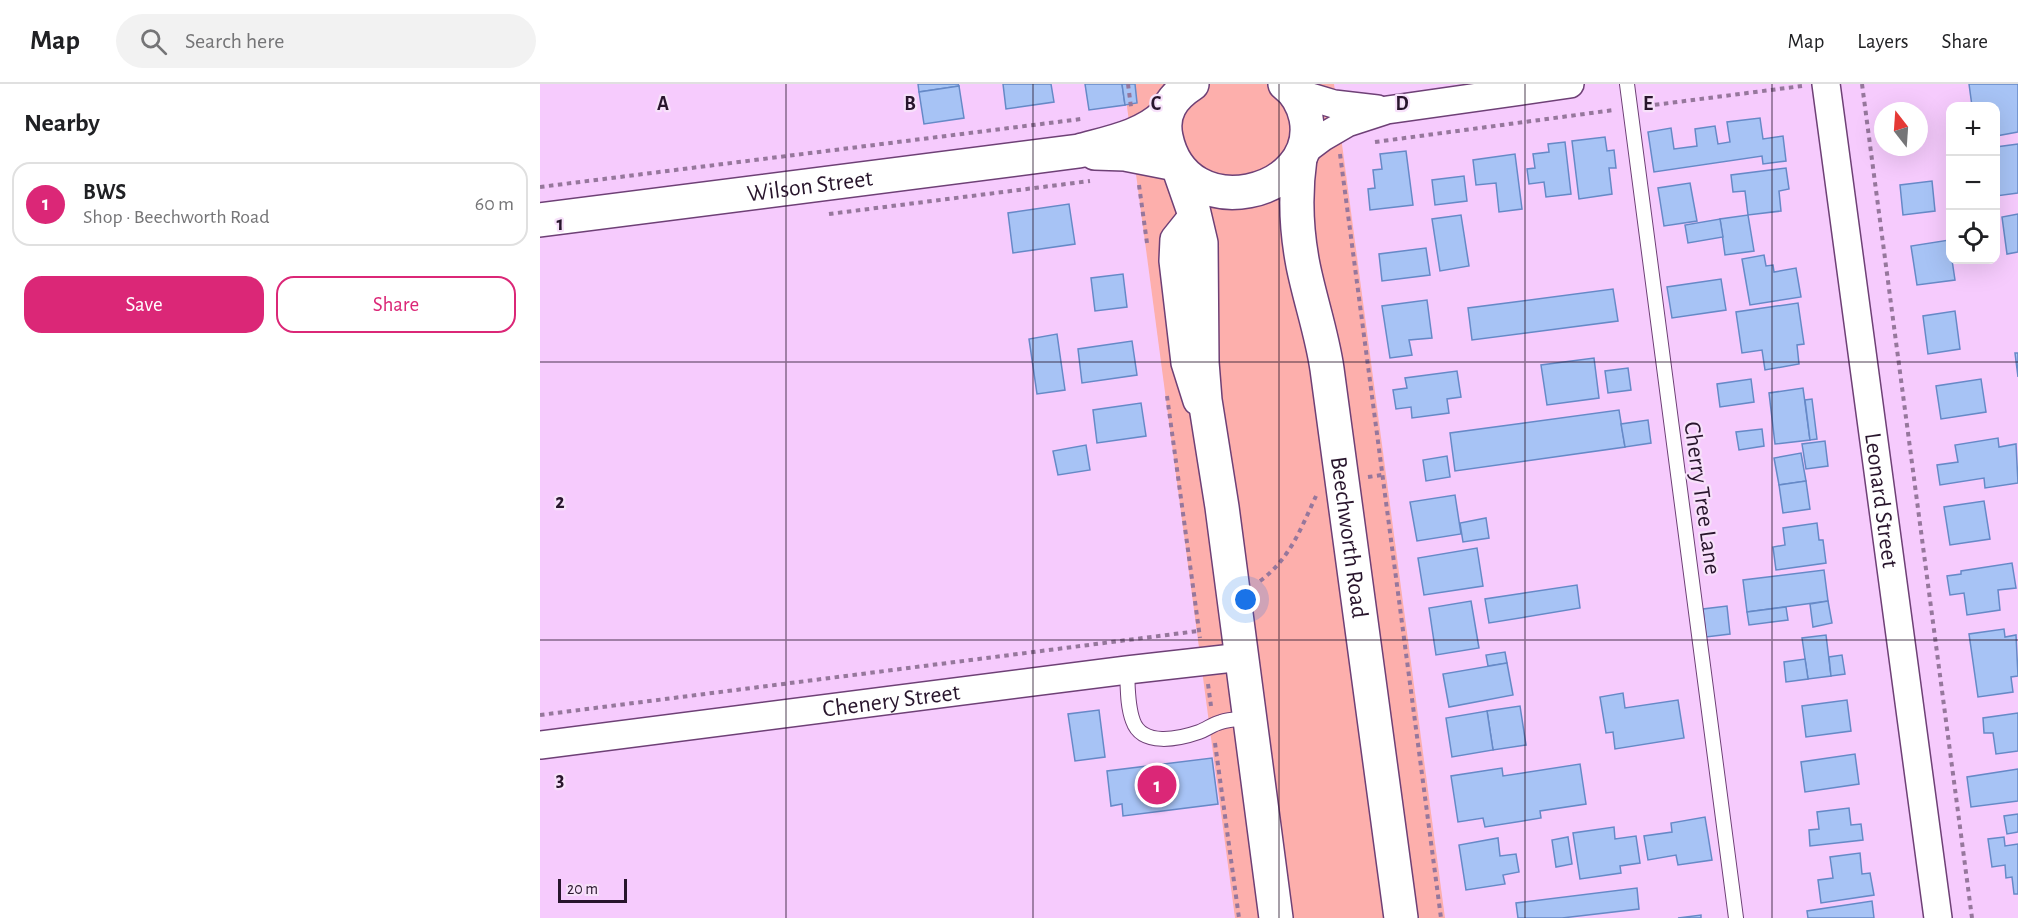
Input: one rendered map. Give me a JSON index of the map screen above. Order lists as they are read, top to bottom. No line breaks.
{"streets":{"main road":["Wilson Street","Beechworth Road"],"street":["Leonard Street","Chenery Street"],"lane":["Cherry Tree Lane"]},"scale_bar":"20 m","north":"top","page":{"header":"Map","search":"Search here","nav":["Map","Layers","Share"],"heading":"Nearby","map_buttons":["+","−"],"list":[{"mark":"1","name":"BWS","note":"Shop · Beechworth Road","value":"60 m"}],"buttons":["Save","Share"],"pins":"1","scale":"20 m"},"grid":{"columns":["A","B","C","D","E"],"rows":["1","2","3"]}}
